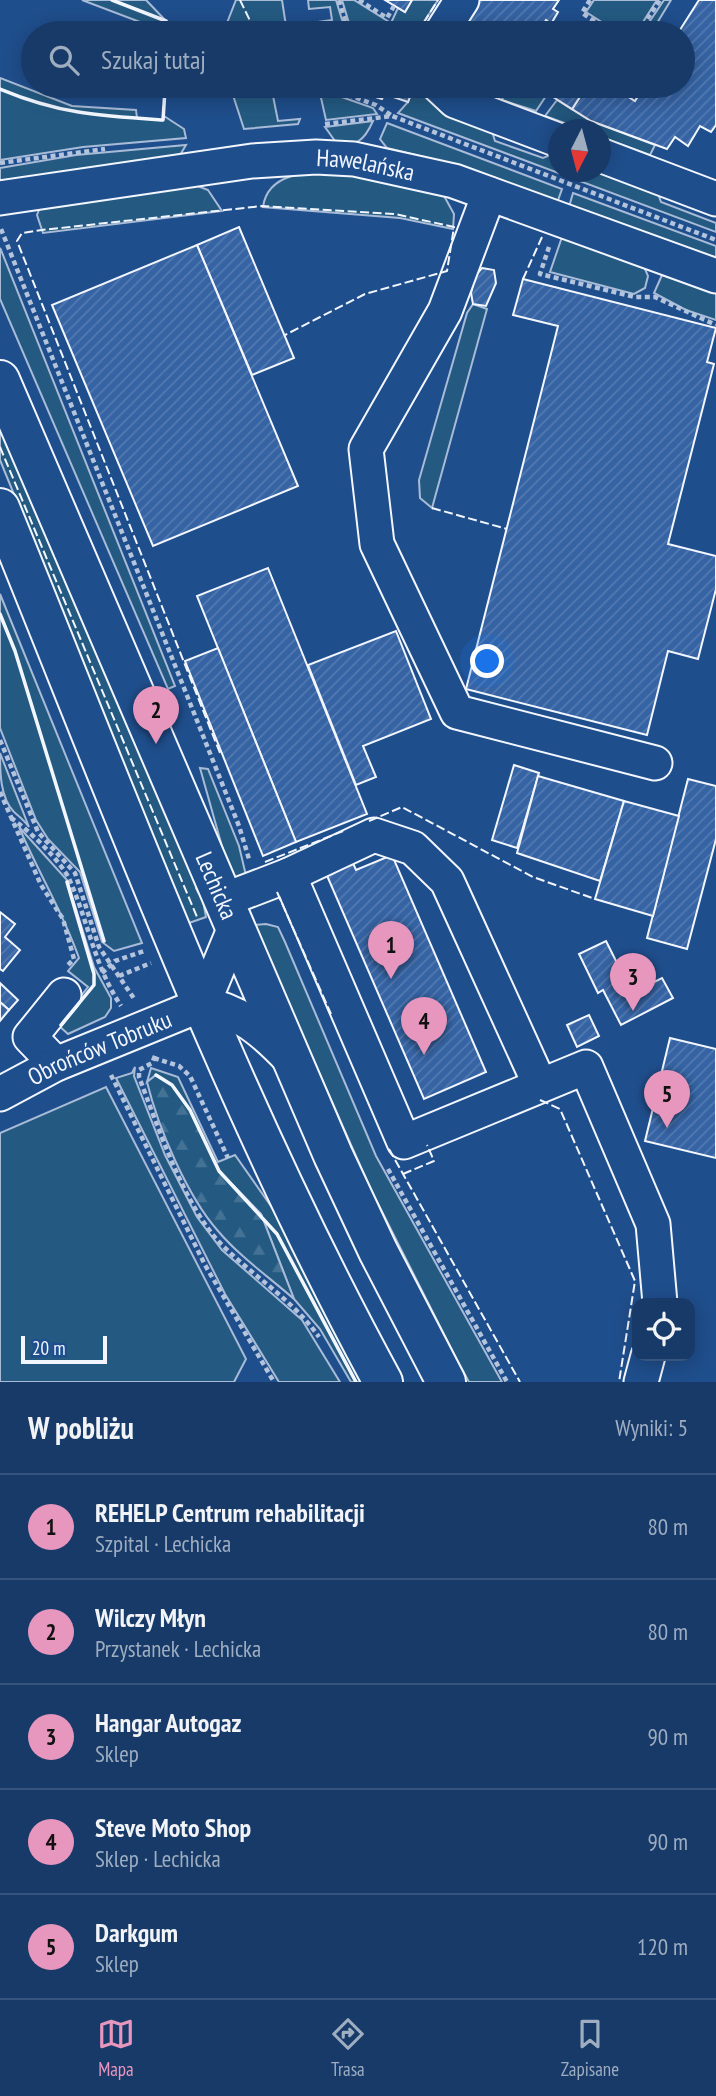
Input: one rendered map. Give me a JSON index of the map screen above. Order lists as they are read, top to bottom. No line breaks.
{"streets":{"main road":["Lechicka"],"street":["Hawelańska","Obrońców Tobruku"]},"crossings":[["Lechicka","Obrońców Tobruku"]],"scale_bar":"20 m","north":"bottom","page":{"search":"Szukaj tutaj","pins":["2","1","3","4","5"],"scale":"20 m","heading":["W pobliżu","Wyniki: 5"],"list":[{"mark":"1","name":"REHELP Centrum rehabilitacji","note":"Szpital · Lechicka","value":"80 m"},{"mark":"2","name":"Wilczy Młyn","note":"Przystanek · Lechicka","value":"80 m"},{"mark":"3","name":"Hangar Autogaz","note":"Sklep","value":"90 m"},{"mark":"4","name":"Steve Moto Shop","note":"Sklep · Lechicka","value":"90 m"},{"mark":"5","name":"Darkgum","note":"Sklep","value":"120 m"}],"nav":["Mapa","Trasa","Zapisane"]}}
